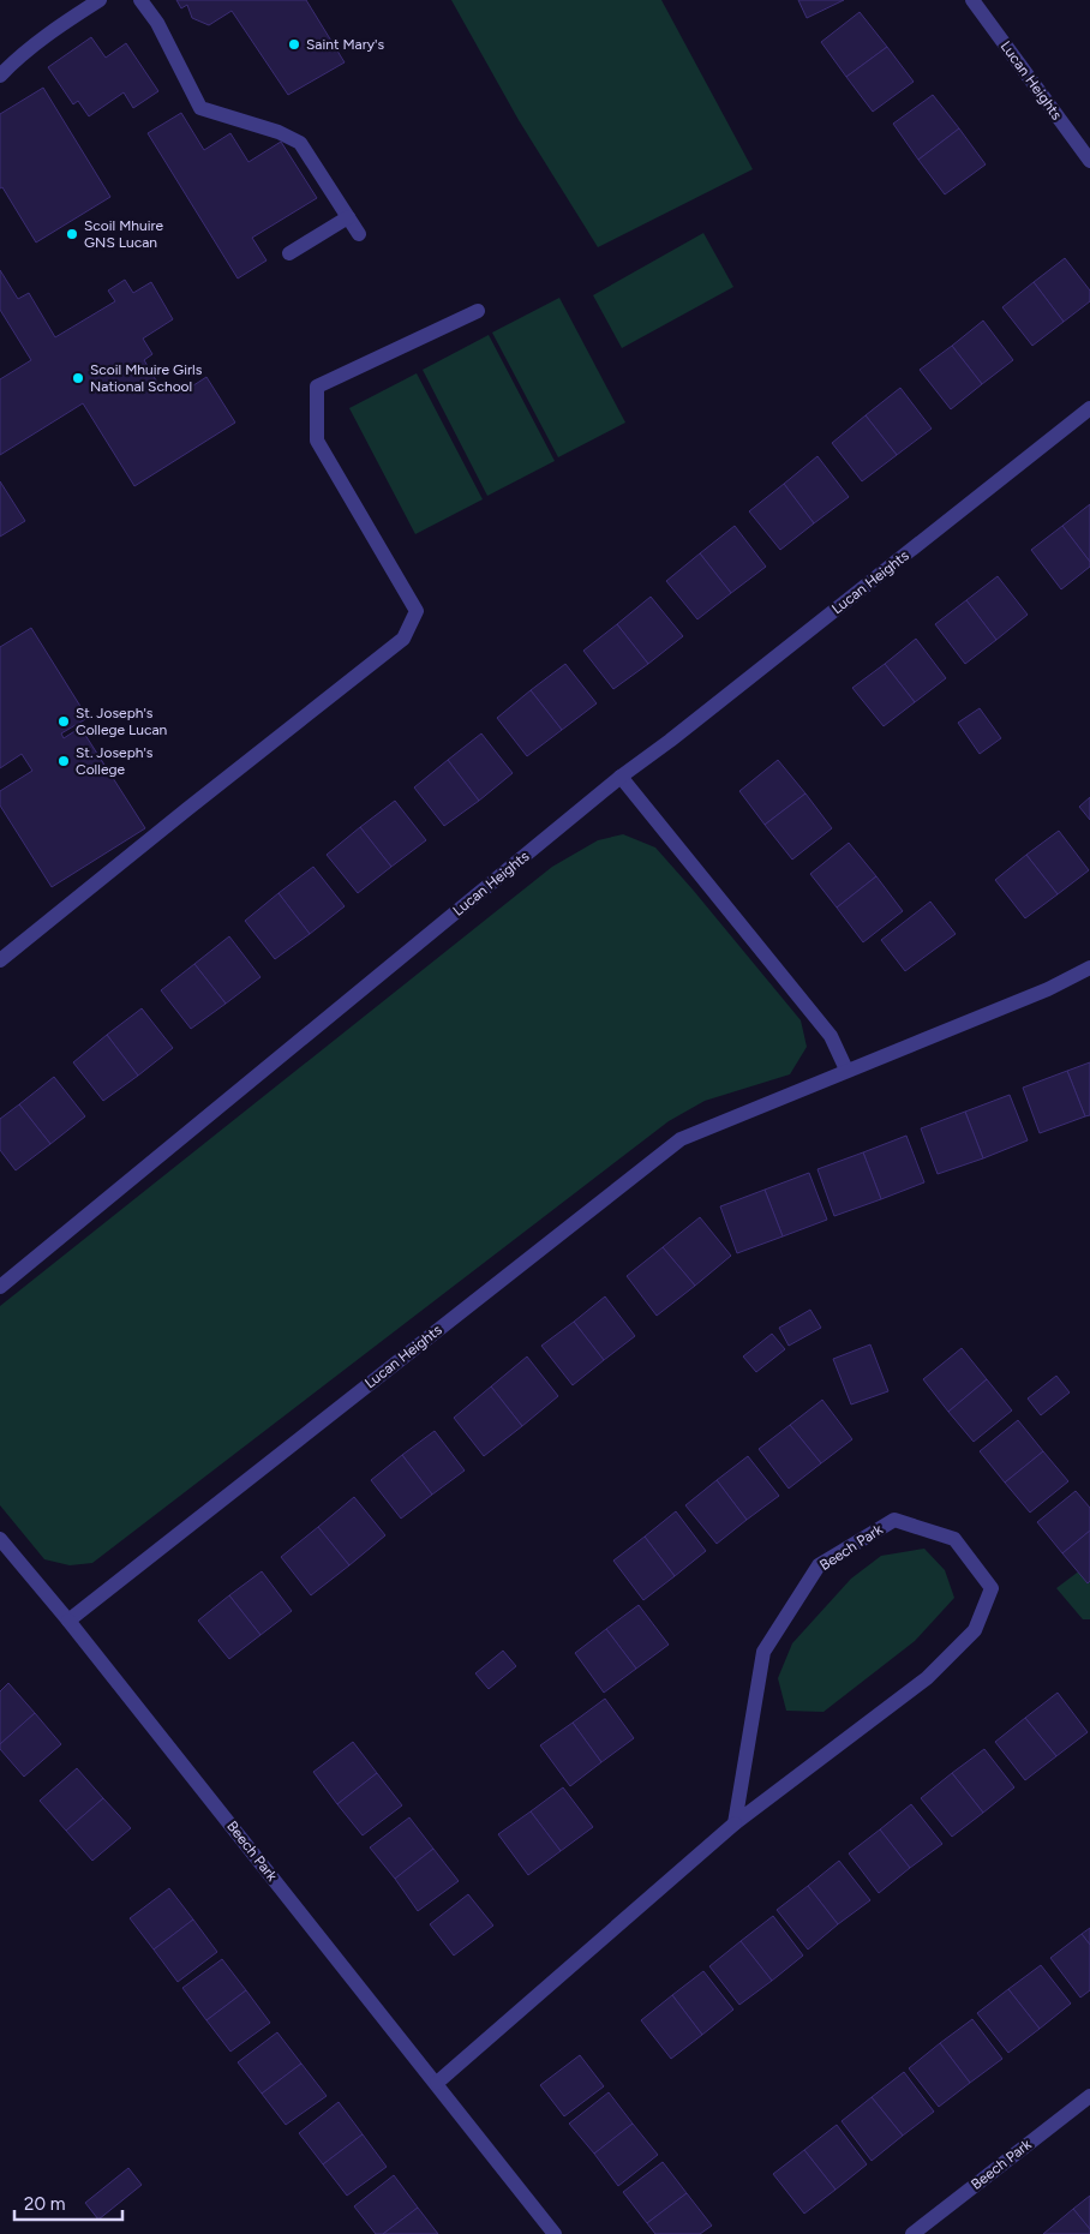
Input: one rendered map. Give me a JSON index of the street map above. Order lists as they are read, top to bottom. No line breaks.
{"streets":{"street":["Lucan Heights","Beech Park"]},"crossings":[["Lucan Heights","Beech Park"]],"places":["Saint Mary's","Scoil Mhuire GNS Lucan","Scoil Mhuire Girls National School","St. Joseph's College Lucan","St. Joseph's College"],"scale_bar":"20 m"}
